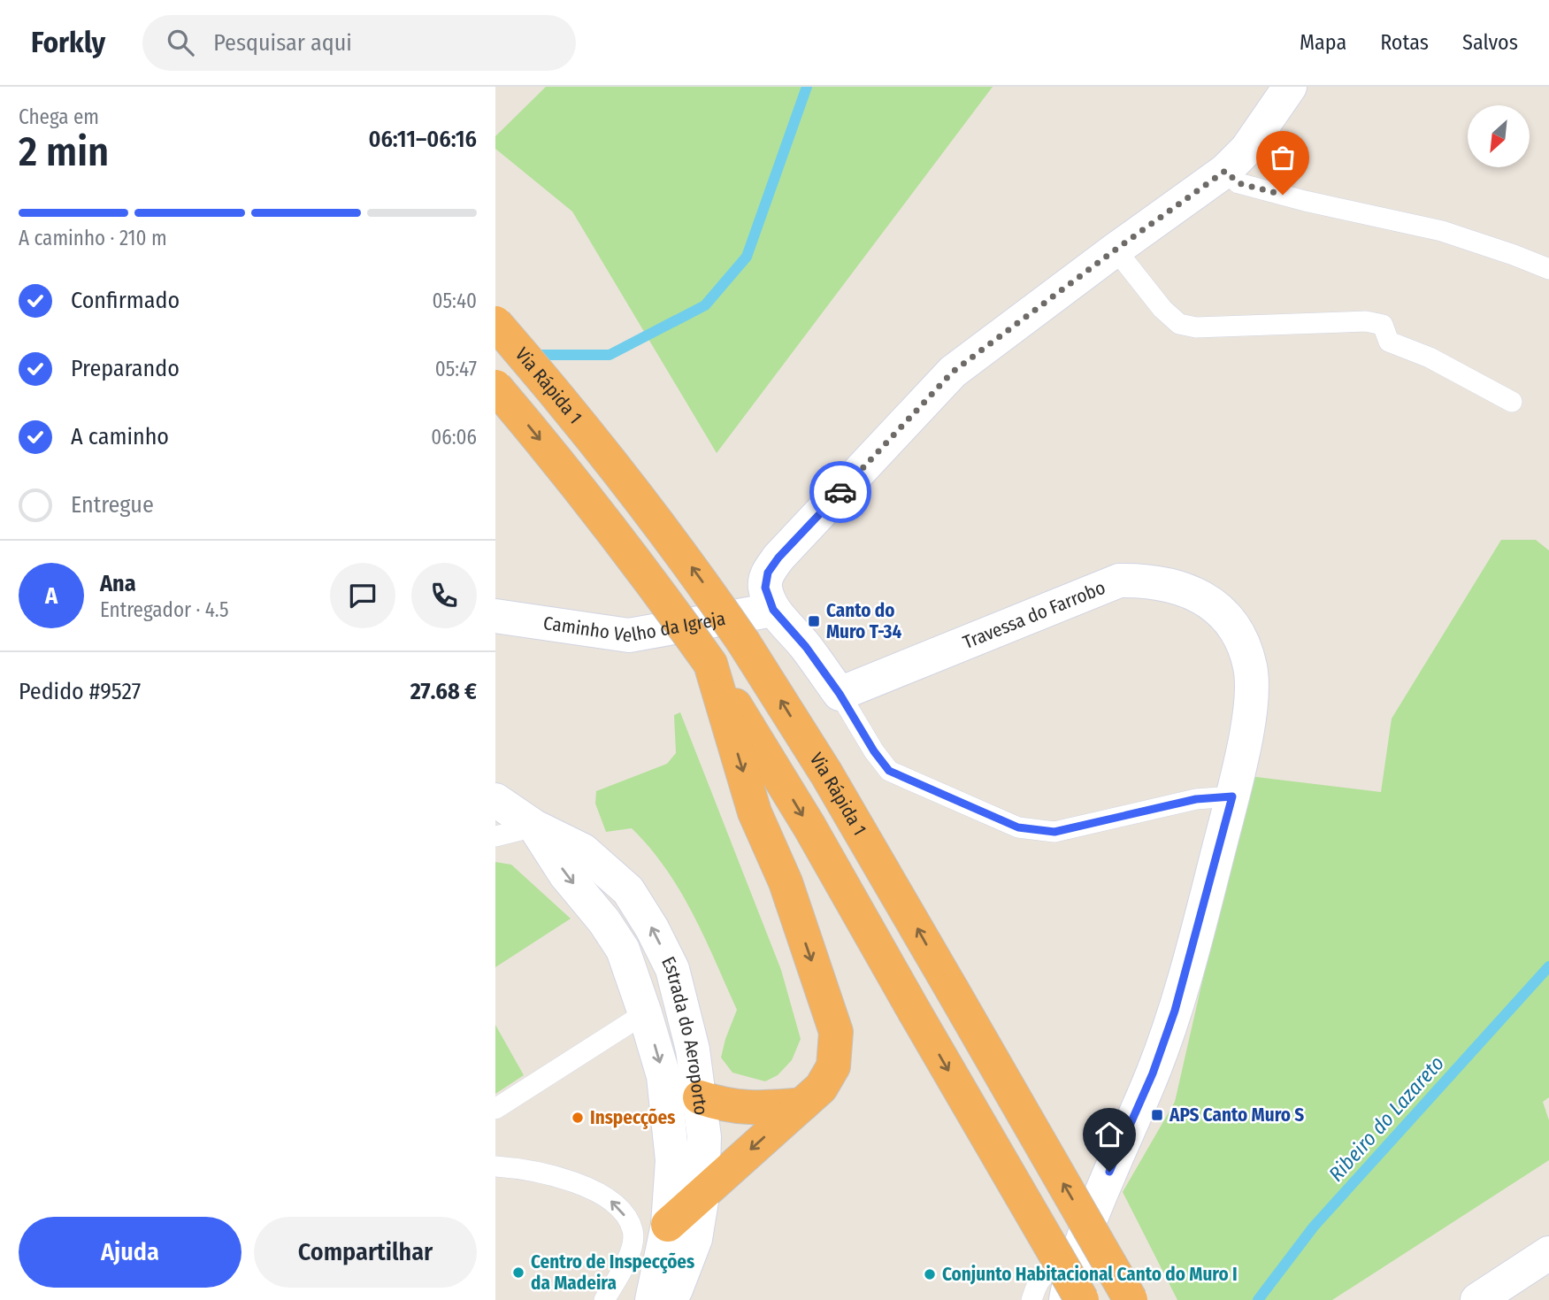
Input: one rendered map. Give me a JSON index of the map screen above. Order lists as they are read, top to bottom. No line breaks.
{"streets":{"highway":["Via Rápida 1"],"street":["Travessa do Farrobo","Caminho Velho da Igreja","Estrada do Aeroporto"]},"water":["Ribeiro do Lazareto"],"places":{"transit":["Canto do Muro T-34","APS Canto Muro S"],"other":["Inspecções","Centro de Inspecções da Madeira","Conjunto Habitacional Canto do Muro I"]},"north":"bottom left","page":{"header":"Forkly","search":"Pesquisar aqui","nav":["Mapa","Rotas","Salvos"],"heading":["2 min","Chega em","06:11–06:16"],"panel":["Ana","Entregador · 4.5","Pedido #9527","27.68 €"],"bar":"A caminho · 210 m","list":[["Confirmado","05:40"],["Preparando","05:47"],["A caminho","06:06"],"Entregue"],"round":"A","buttons":["Ajuda","Compartilhar"]}}
